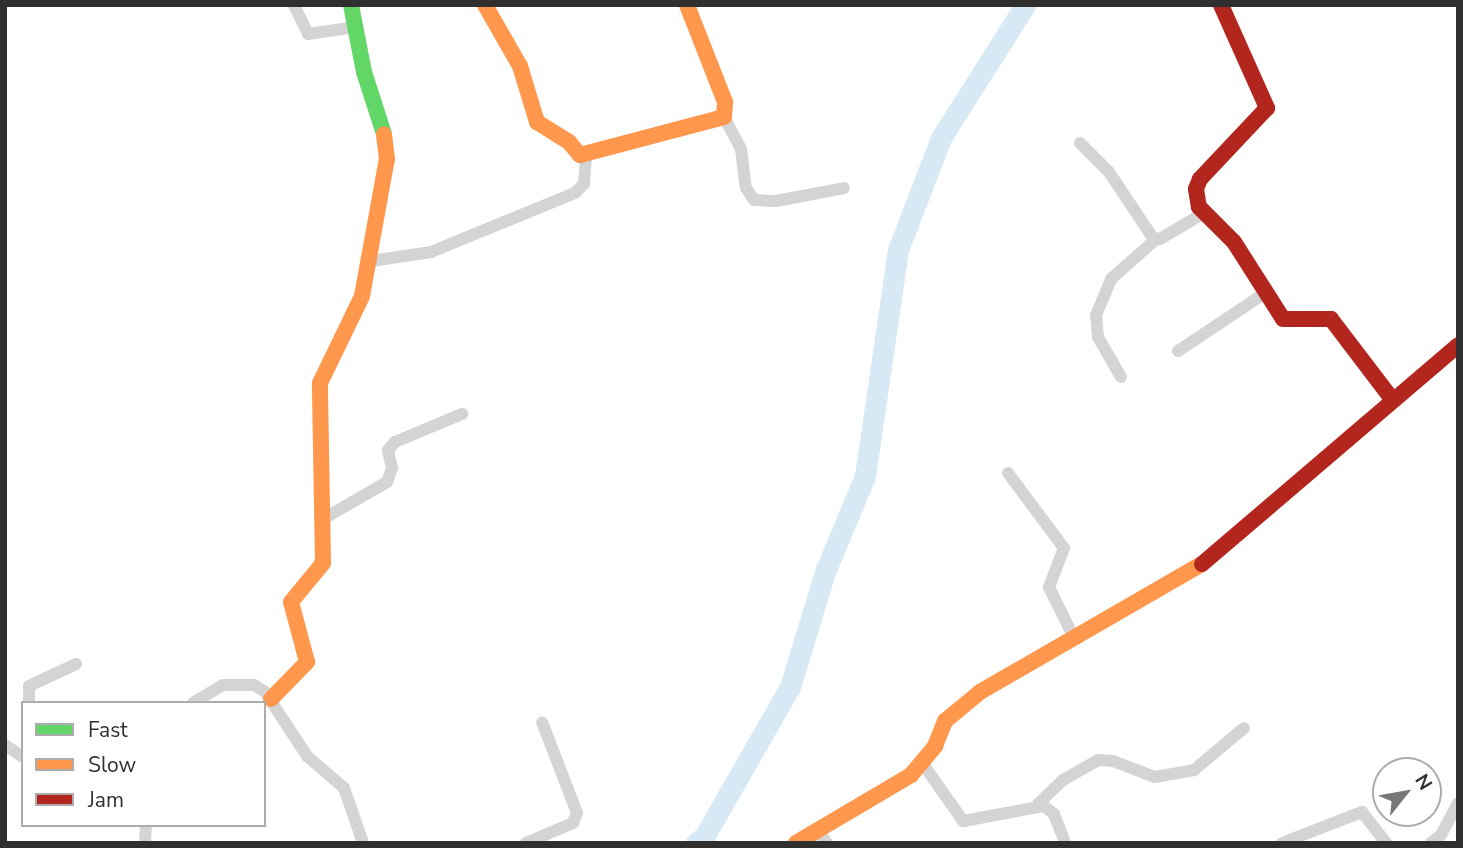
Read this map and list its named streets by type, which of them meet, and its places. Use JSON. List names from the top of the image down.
{
  "legend": ["Fast", "Slow", "Jam"],
  "north": "top right"
}
